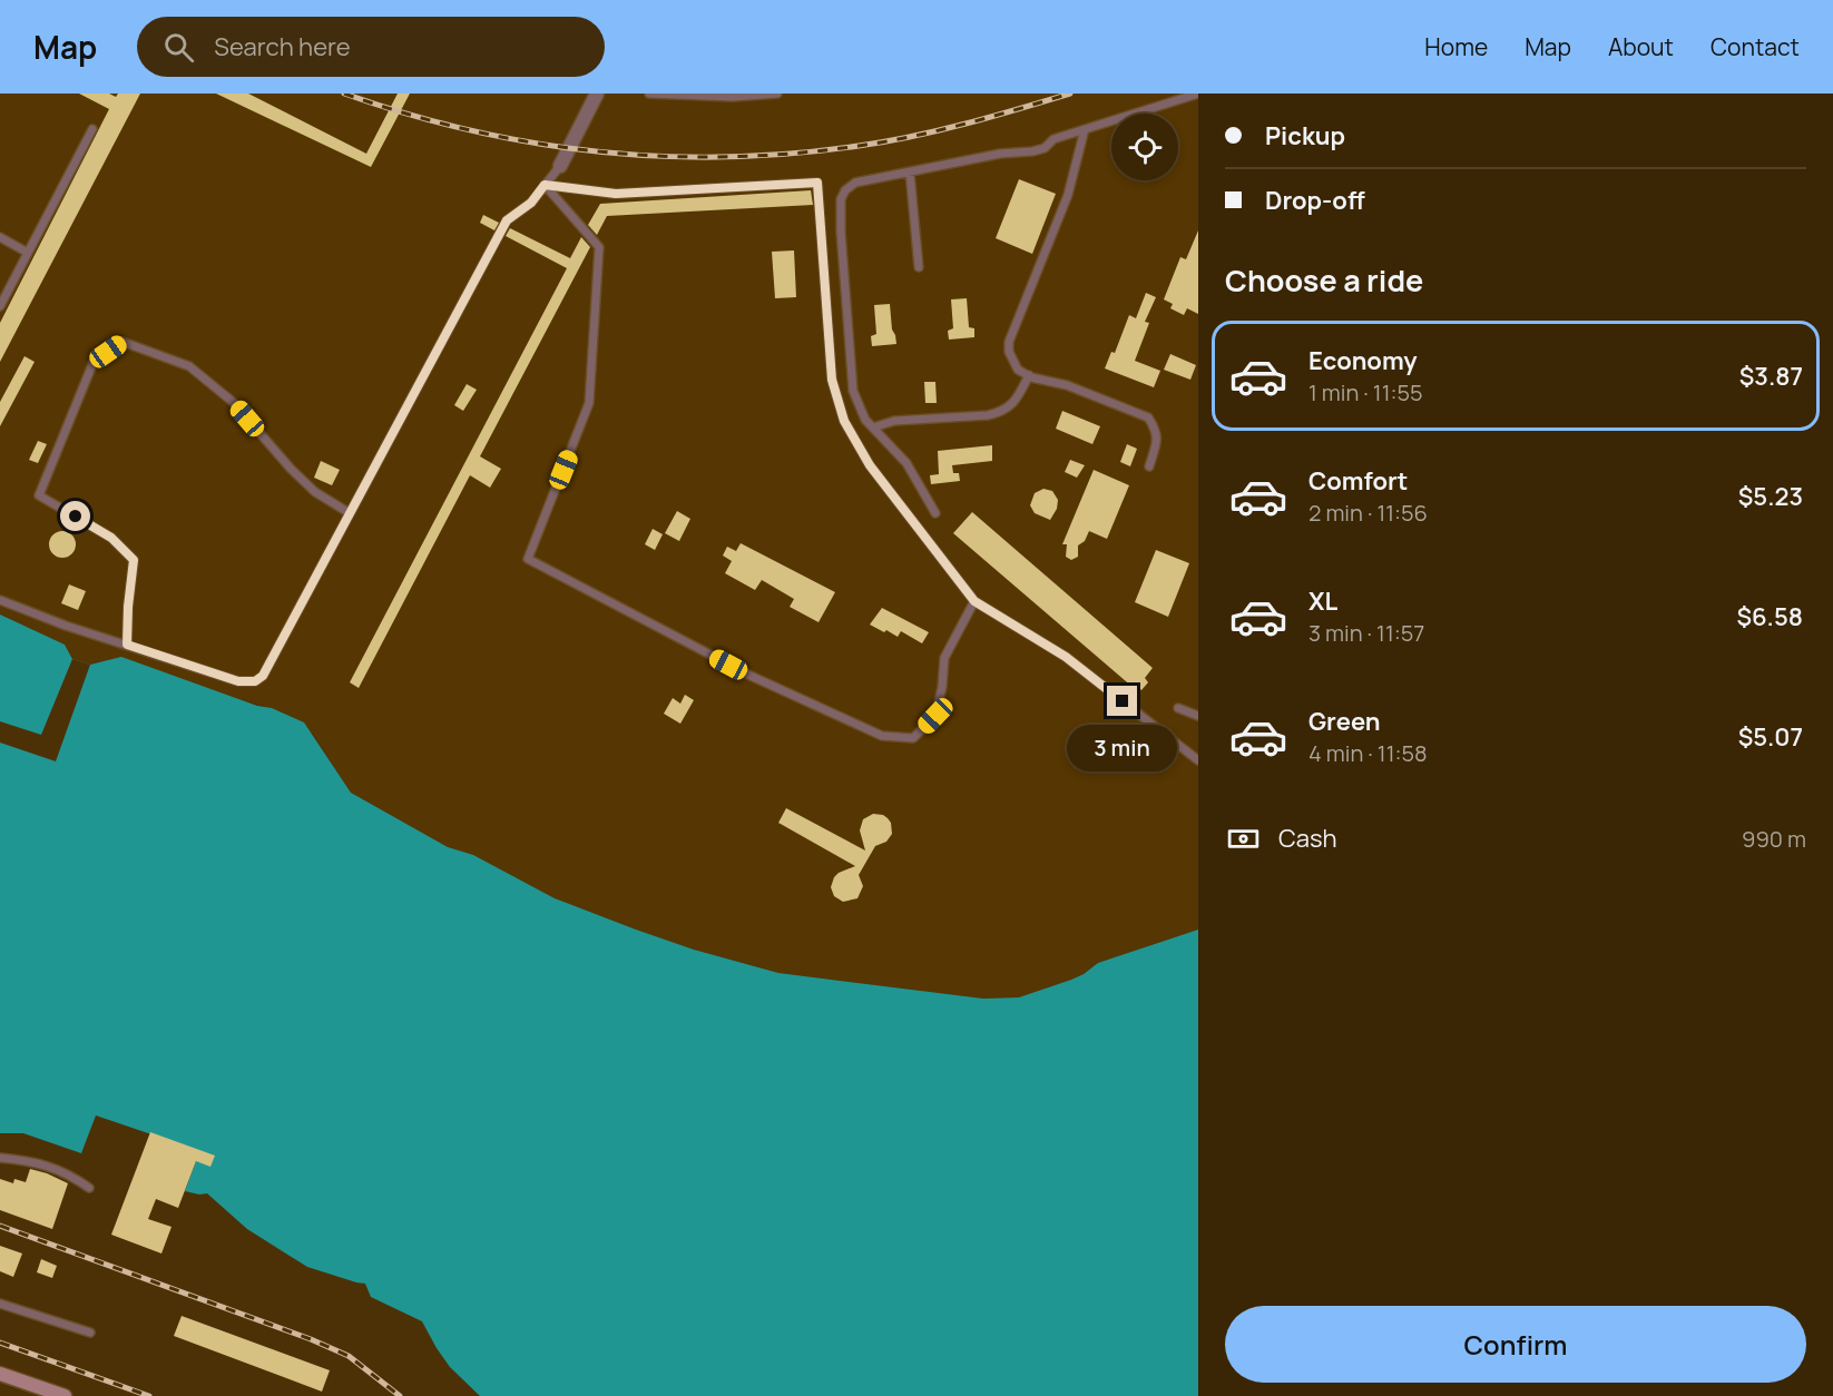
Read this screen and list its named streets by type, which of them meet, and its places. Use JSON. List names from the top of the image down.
{
  "page": {
    "header": "Map",
    "search": "Search here",
    "nav": [
      "Home",
      "Map",
      "About",
      "Contact"
    ],
    "banner": ["Pickup", "Drop-off"],
    "heading": "Choose a ride",
    "list": [
      {
        "name": "Economy",
        "note": "1 min · 11:55",
        "value": "$3.87"
      },
      {
        "name": "Comfort",
        "note": "2 min · 11:56",
        "value": "$5.23"
      },
      {
        "name": "XL",
        "note": "3 min · 11:57",
        "value": "$6.58"
      },
      {
        "name": "Green",
        "note": "4 min · 11:58",
        "value": "$5.07"
      }
    ],
    "bubble": "3 min",
    "pay": ["Cash", "990 m"],
    "buttons": "Confirm"
  }
}
